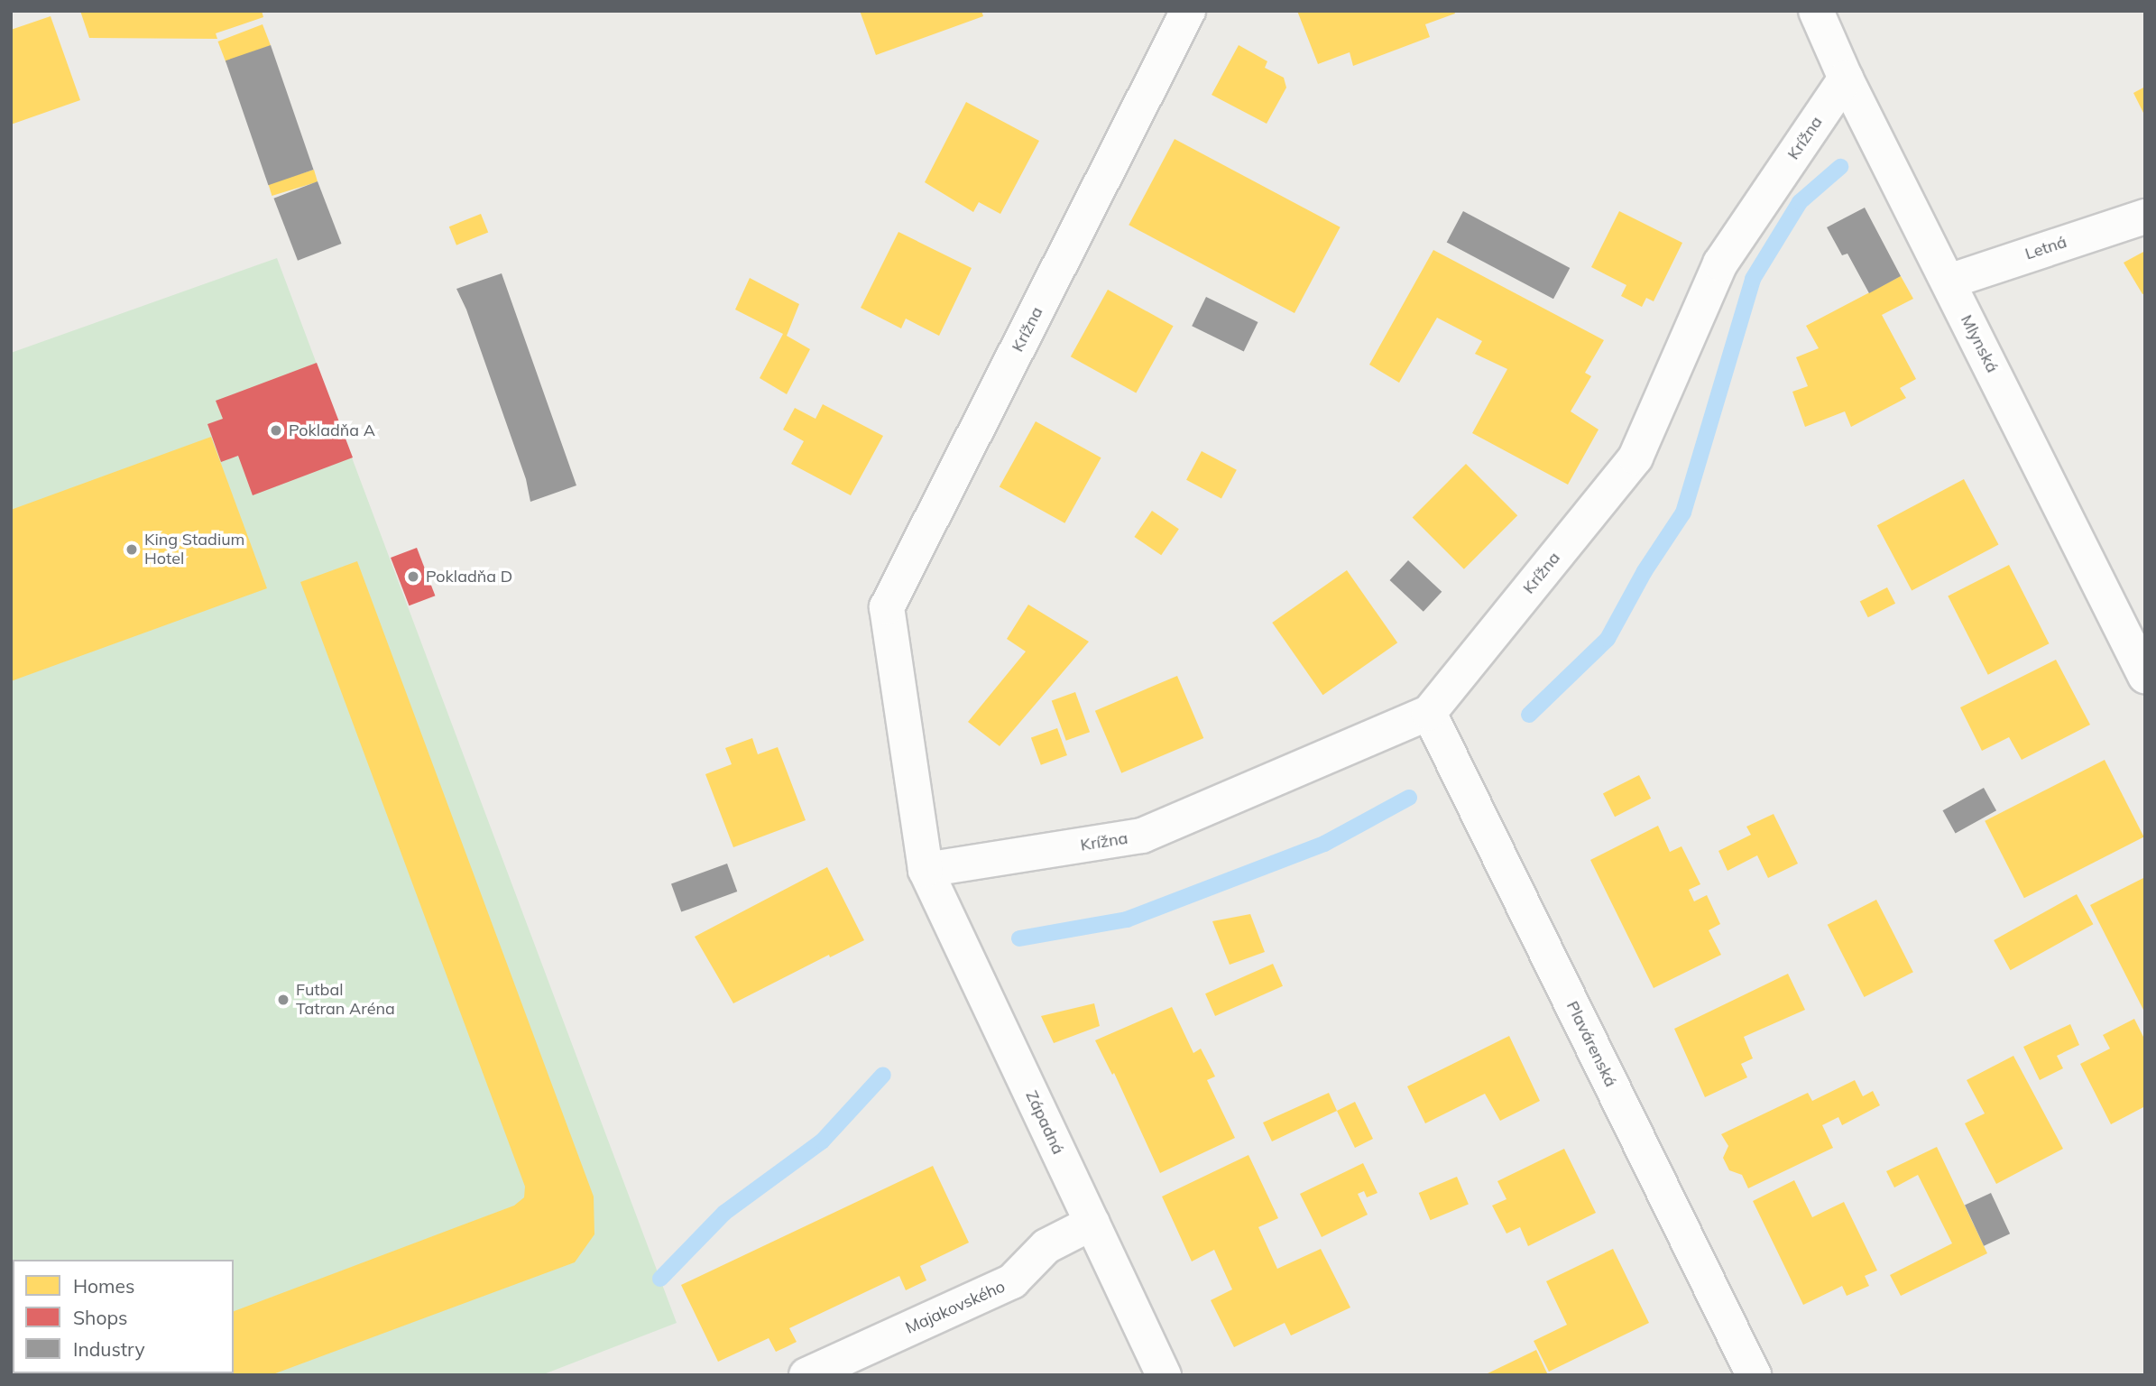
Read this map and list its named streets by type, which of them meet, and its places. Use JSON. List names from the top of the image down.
{
  "streets": {
    "street": [
      "Krížna",
      "Letná",
      "Mlynská",
      "Plavárenská",
      "Západná",
      "Majakovského"
    ]
  },
  "crossings": [
    ["Krížna", "Mlynská"],
    ["Krížna", "Plavárenská"],
    ["Krížna", "Západná"],
    ["Letná", "Mlynská"],
    ["Západná", "Majakovského"]
  ],
  "places": [
    "Pokladňa A",
    "King Stadium Hotel",
    "Pokladňa D",
    "Futbal Tatran Aréna"
  ],
  "legend": ["Homes", "Shops", "Industry"]
}
